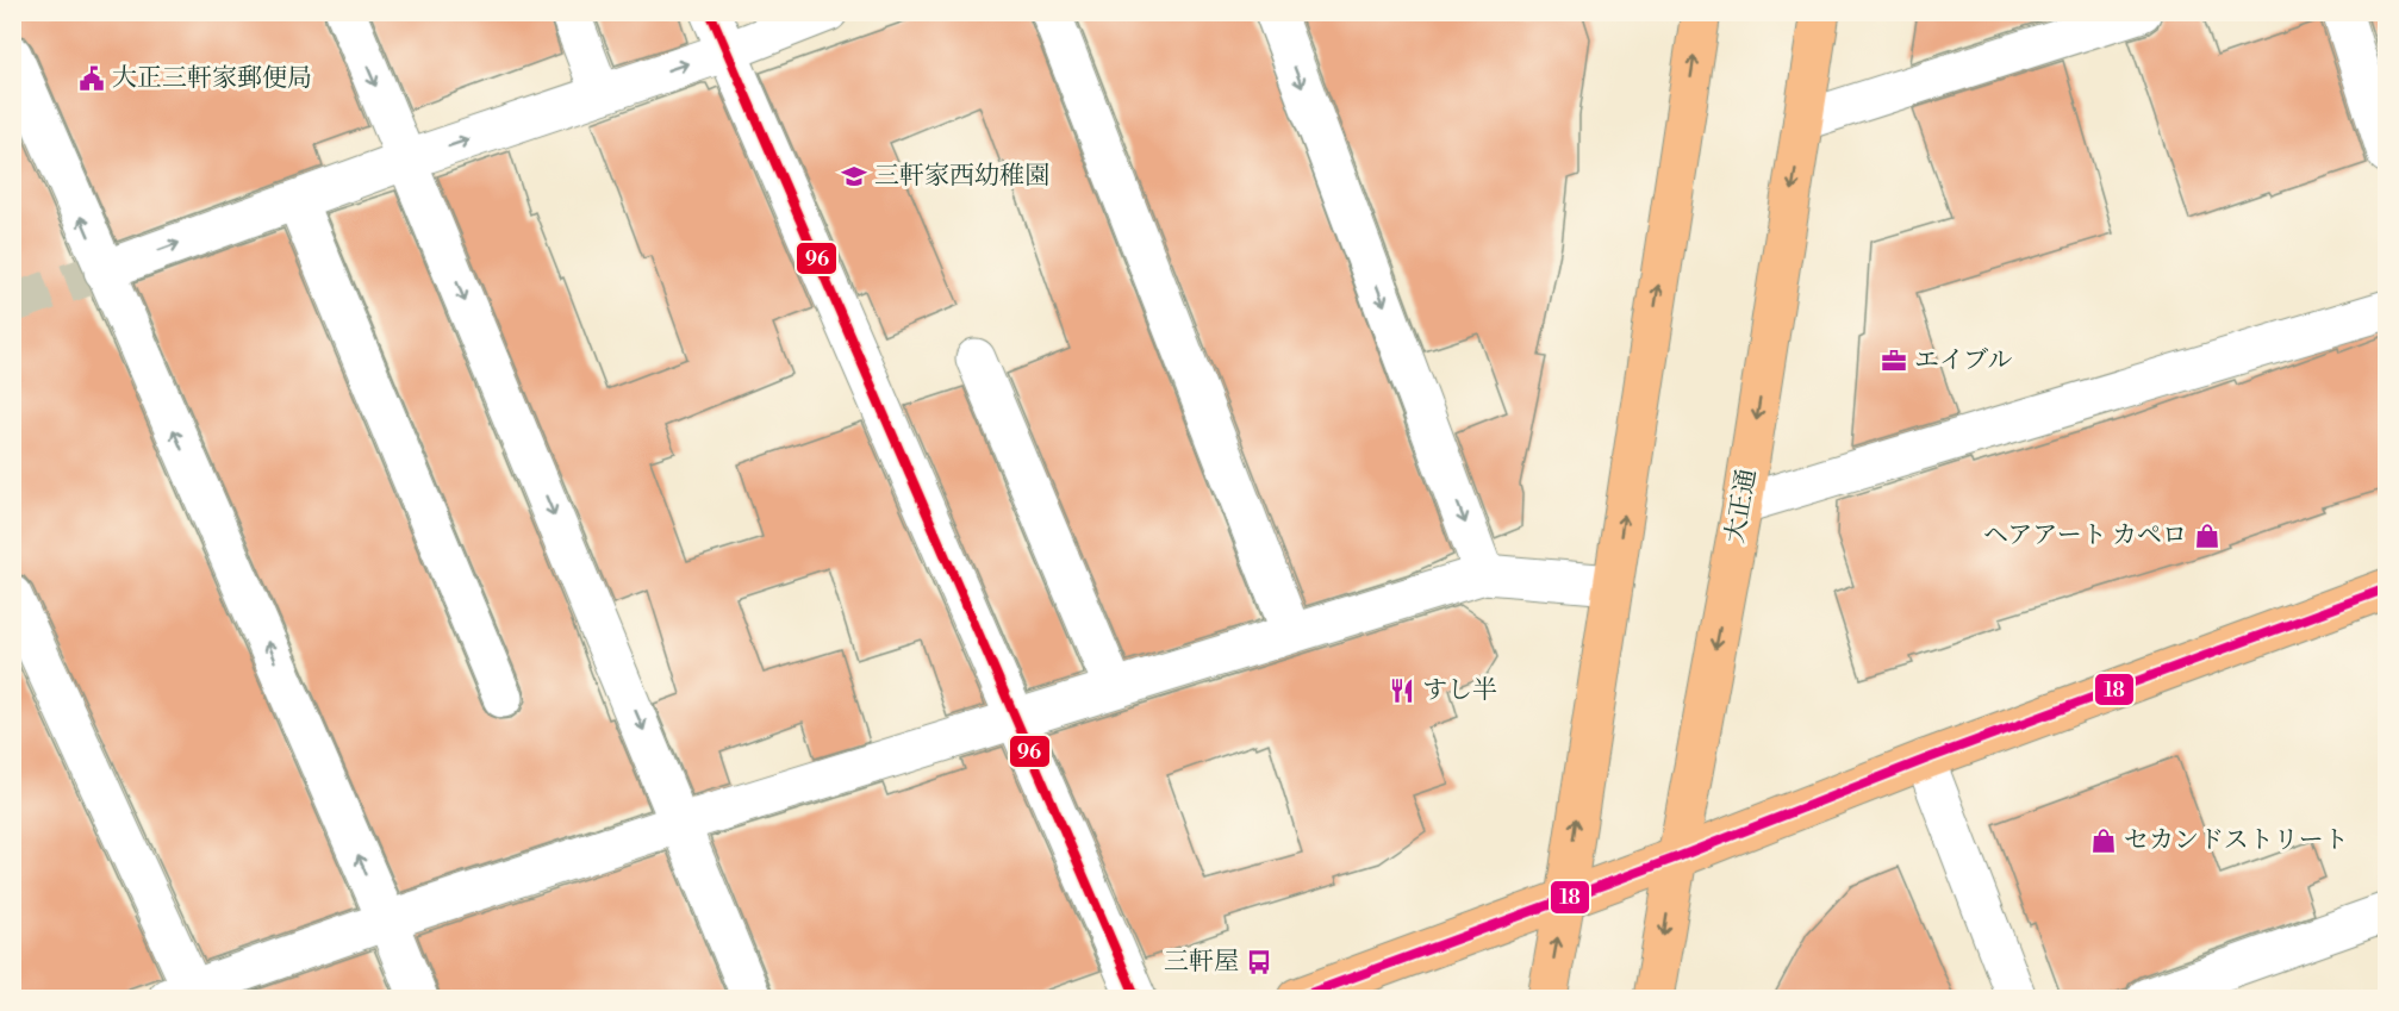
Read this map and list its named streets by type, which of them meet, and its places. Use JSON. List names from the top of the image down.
{
  "streets": {
    "main road": ["大正通"]
  },
  "places": {
    "public building": ["大正三軒家郵便局"],
    "school or university": ["三軒家西幼稚園"],
    "office": ["エイブル"],
    "shop": ["ヘアアート カペロ", "セカンドストリート"],
    "restaurant": ["すし半"],
    "bus stop": ["三軒屋"]
  },
  "lines": ["transit line 96", "transit line 18"]
}
